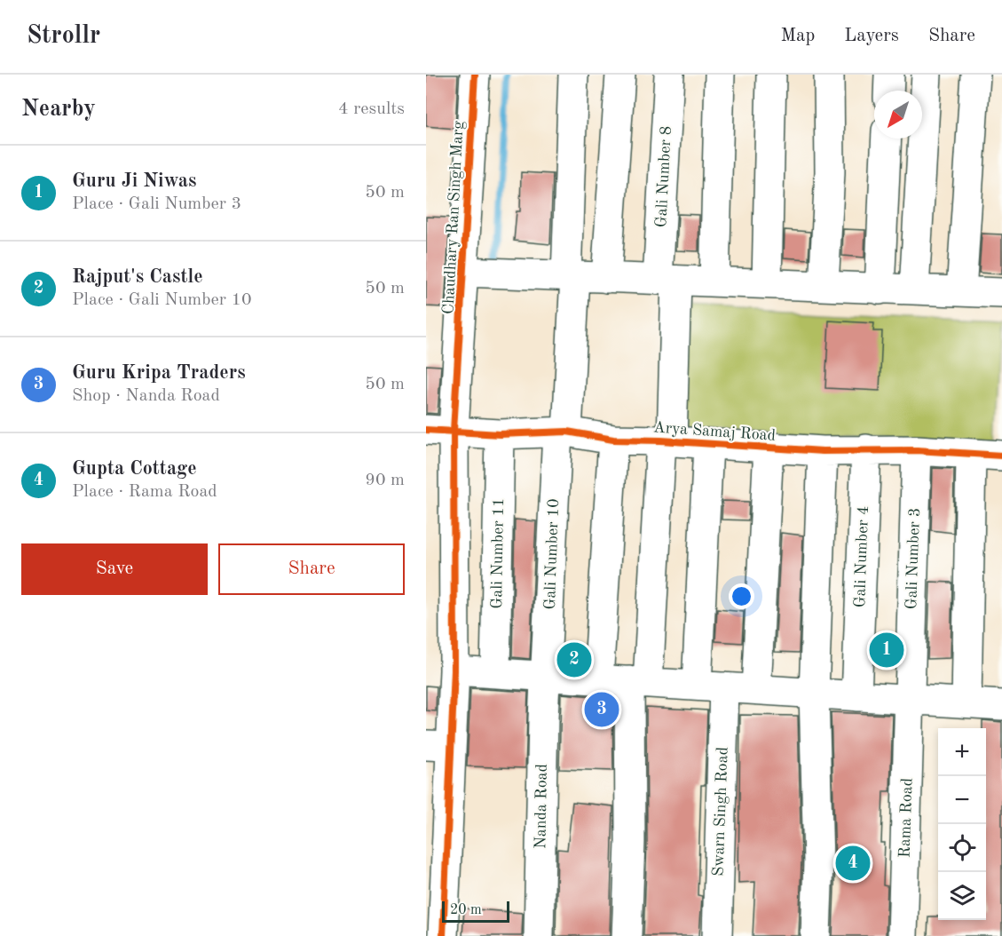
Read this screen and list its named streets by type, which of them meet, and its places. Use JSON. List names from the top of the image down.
{
  "streets": {
    "street": [
      "Gali Number 8",
      "Chaudhary Ran Singh Marg",
      "Arya Samaj Road",
      "Gali Number 11",
      "Gali Number 10",
      "Gali Number 4",
      "Gali Number 3",
      "Nanda Road",
      "Swarn Singh Road",
      "Rama Road"
    ]
  },
  "crossings": [
    ["Gali Number 8", "Arya Samaj Road"],
    ["Chaudhary Ran Singh Marg", "Arya Samaj Road"],
    ["Arya Samaj Road", "Gali Number 11"],
    ["Arya Samaj Road", "Gali Number 10"],
    ["Arya Samaj Road", "Gali Number 4"],
    ["Arya Samaj Road", "Gali Number 3"],
    ["Arya Samaj Road", "Swarn Singh Road"],
    ["Gali Number 10", "Nanda Road"],
    ["Gali Number 3", "Rama Road"]
  ],
  "scale_bar": "20 m",
  "north": "bottom left",
  "page": {
    "header": "Strollr",
    "nav": ["Map", "Layers", "Share"],
    "heading": ["Nearby", "4 results"],
    "list": [
      {
        "mark": "1",
        "name": "Guru Ji Niwas",
        "note": "Place · Gali Number 3",
        "value": "50 m"
      },
      {
        "mark": "2",
        "name": "Rajput's Castle",
        "note": "Place · Gali Number 10",
        "value": "50 m"
      },
      {
        "mark": "3",
        "name": "Guru Kripa Traders",
        "note": "Shop · Nanda Road",
        "value": "50 m"
      },
      {
        "mark": "4",
        "name": "Gupta Cottage",
        "note": "Place · Rama Road",
        "value": "90 m"
      }
    ],
    "buttons": ["Save", "Share"],
    "pins": [
      "1",
      "2",
      "3",
      "4"
    ],
    "map_buttons": ["+", "−"],
    "scale": "20 m"
  }
}
